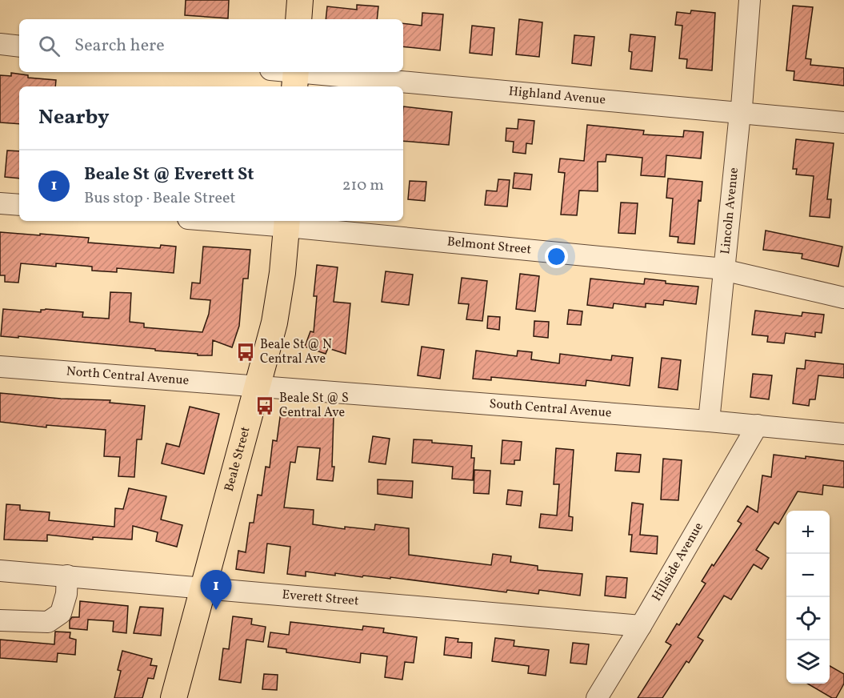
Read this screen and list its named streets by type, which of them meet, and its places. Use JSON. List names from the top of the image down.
{
  "streets": {
    "main road": ["Beale Street"],
    "street": [
      "Highland Avenue",
      "Lincoln Avenue",
      "Belmont Street",
      "North Central Avenue",
      "South Central Avenue",
      "Hillside Avenue",
      "Everett Street"
    ]
  },
  "crossings": [
    ["Highland Avenue", "Lincoln Avenue"],
    ["Lincoln Avenue", "Belmont Street"],
    ["Lincoln Avenue", "South Central Avenue"],
    ["Belmont Street", "Beale Street"],
    ["North Central Avenue", "South Central Avenue"],
    ["North Central Avenue", "Beale Street"],
    ["South Central Avenue", "Beale Street"],
    ["South Central Avenue", "Hillside Avenue"],
    ["Beale Street", "Everett Street"],
    ["Hillside Avenue", "Everett Street"]
  ],
  "places": {
    "bus stop": ["Beale St @ N Central Ave", "Beale St @ S Central Ave"]
  },
  "page": {
    "search": "Search here",
    "heading": "Nearby",
    "list": [
      {
        "mark": "1",
        "name": "Beale St @ Everett St",
        "note": "Bus stop · Beale Street",
        "value": "210 m"
      }
    ],
    "map_buttons": ["+", "−"],
    "pins": "1"
  }
}
